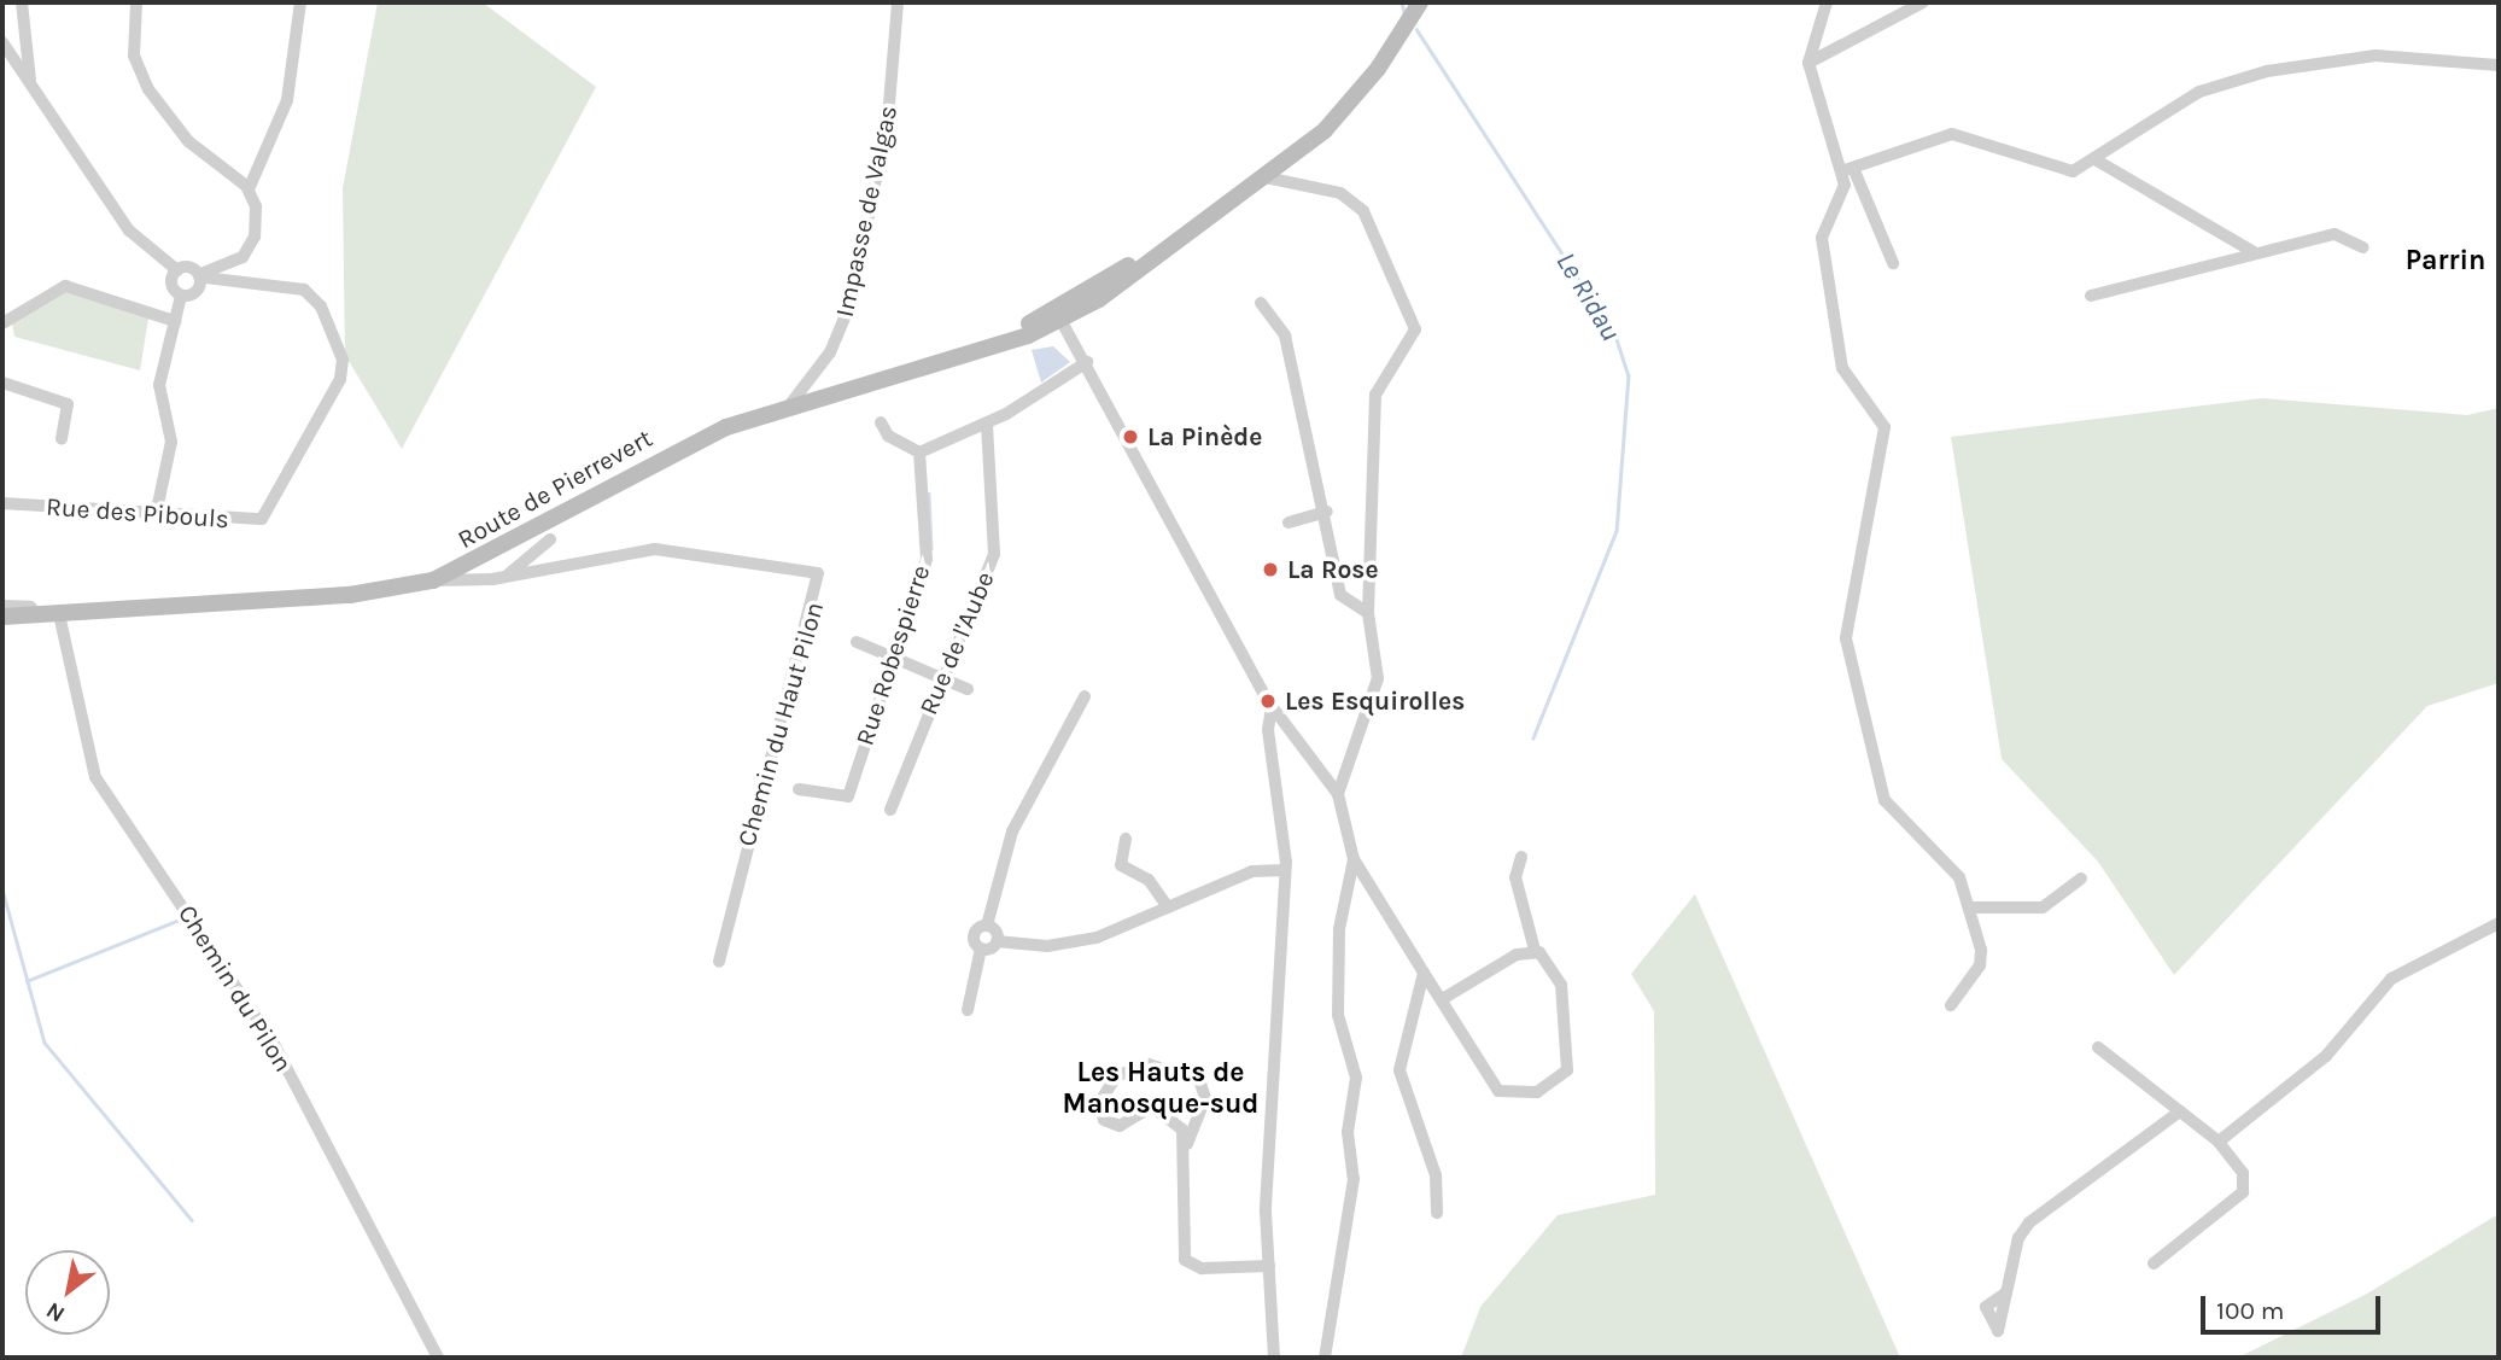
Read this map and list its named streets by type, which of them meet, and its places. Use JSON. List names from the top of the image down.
{
  "streets": {
    "main road": ["Route de Pierrevert"],
    "street": [
      "Impasse de Valgas",
      "Rue des Pibouls",
      "Rue de l'Aube",
      "Rue Robespierre",
      "Chemin du Haut Pilon",
      "Chemin du Pilon"
    ]
  },
  "crossings": [
    ["Impasse de Valgas", "Route de Pierrevert"],
    ["Route de Pierrevert", "Chemin du Haut Pilon"],
    ["Route de Pierrevert", "Chemin du Pilon"]
  ],
  "districts": ["Parrin", "Les Hauts de Manosque-sud"],
  "water": ["Le Ridau"],
  "places": ["La Pinède", "La Rose", "Les Esquirolles"],
  "scale_bar": "100 m",
  "north": "bottom left"
}
